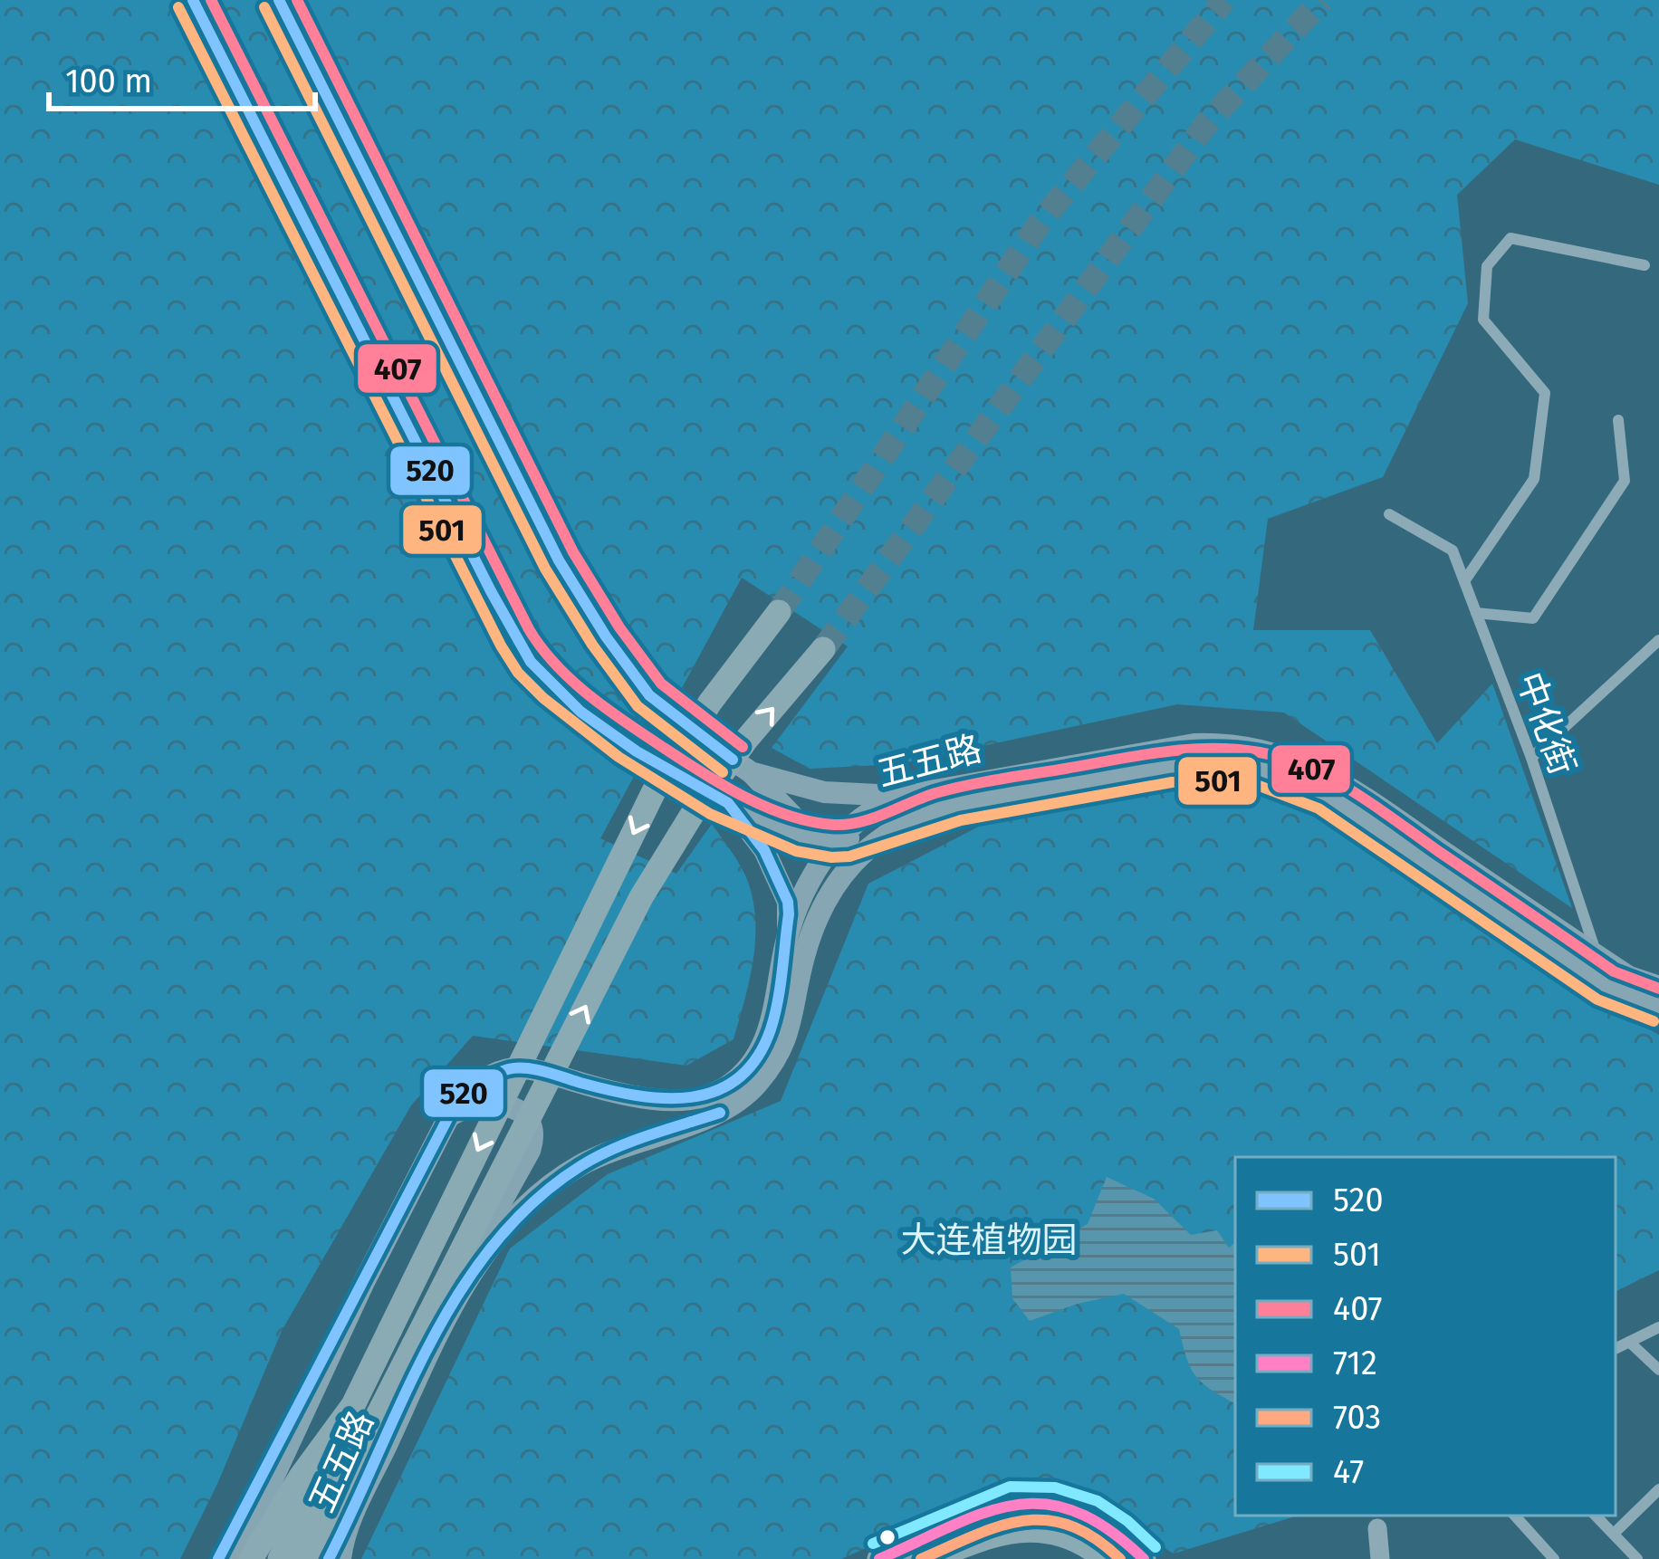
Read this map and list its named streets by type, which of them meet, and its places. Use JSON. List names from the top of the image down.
{
  "streets": {
    "main road": ["五五路"],
    "street": ["中化街"]
  },
  "crossings": [
    ["中化街", "五五路"]
  ],
  "parks": ["大连植物园"],
  "lines": [
    "transit line 520",
    "transit line 407",
    "transit line 501",
    "transit line 47",
    "transit line 712",
    "transit line 703"
  ],
  "legend": [
    "520",
    "501",
    "407",
    "712",
    "703",
    "47"
  ],
  "scale_bar": "100 m"
}
